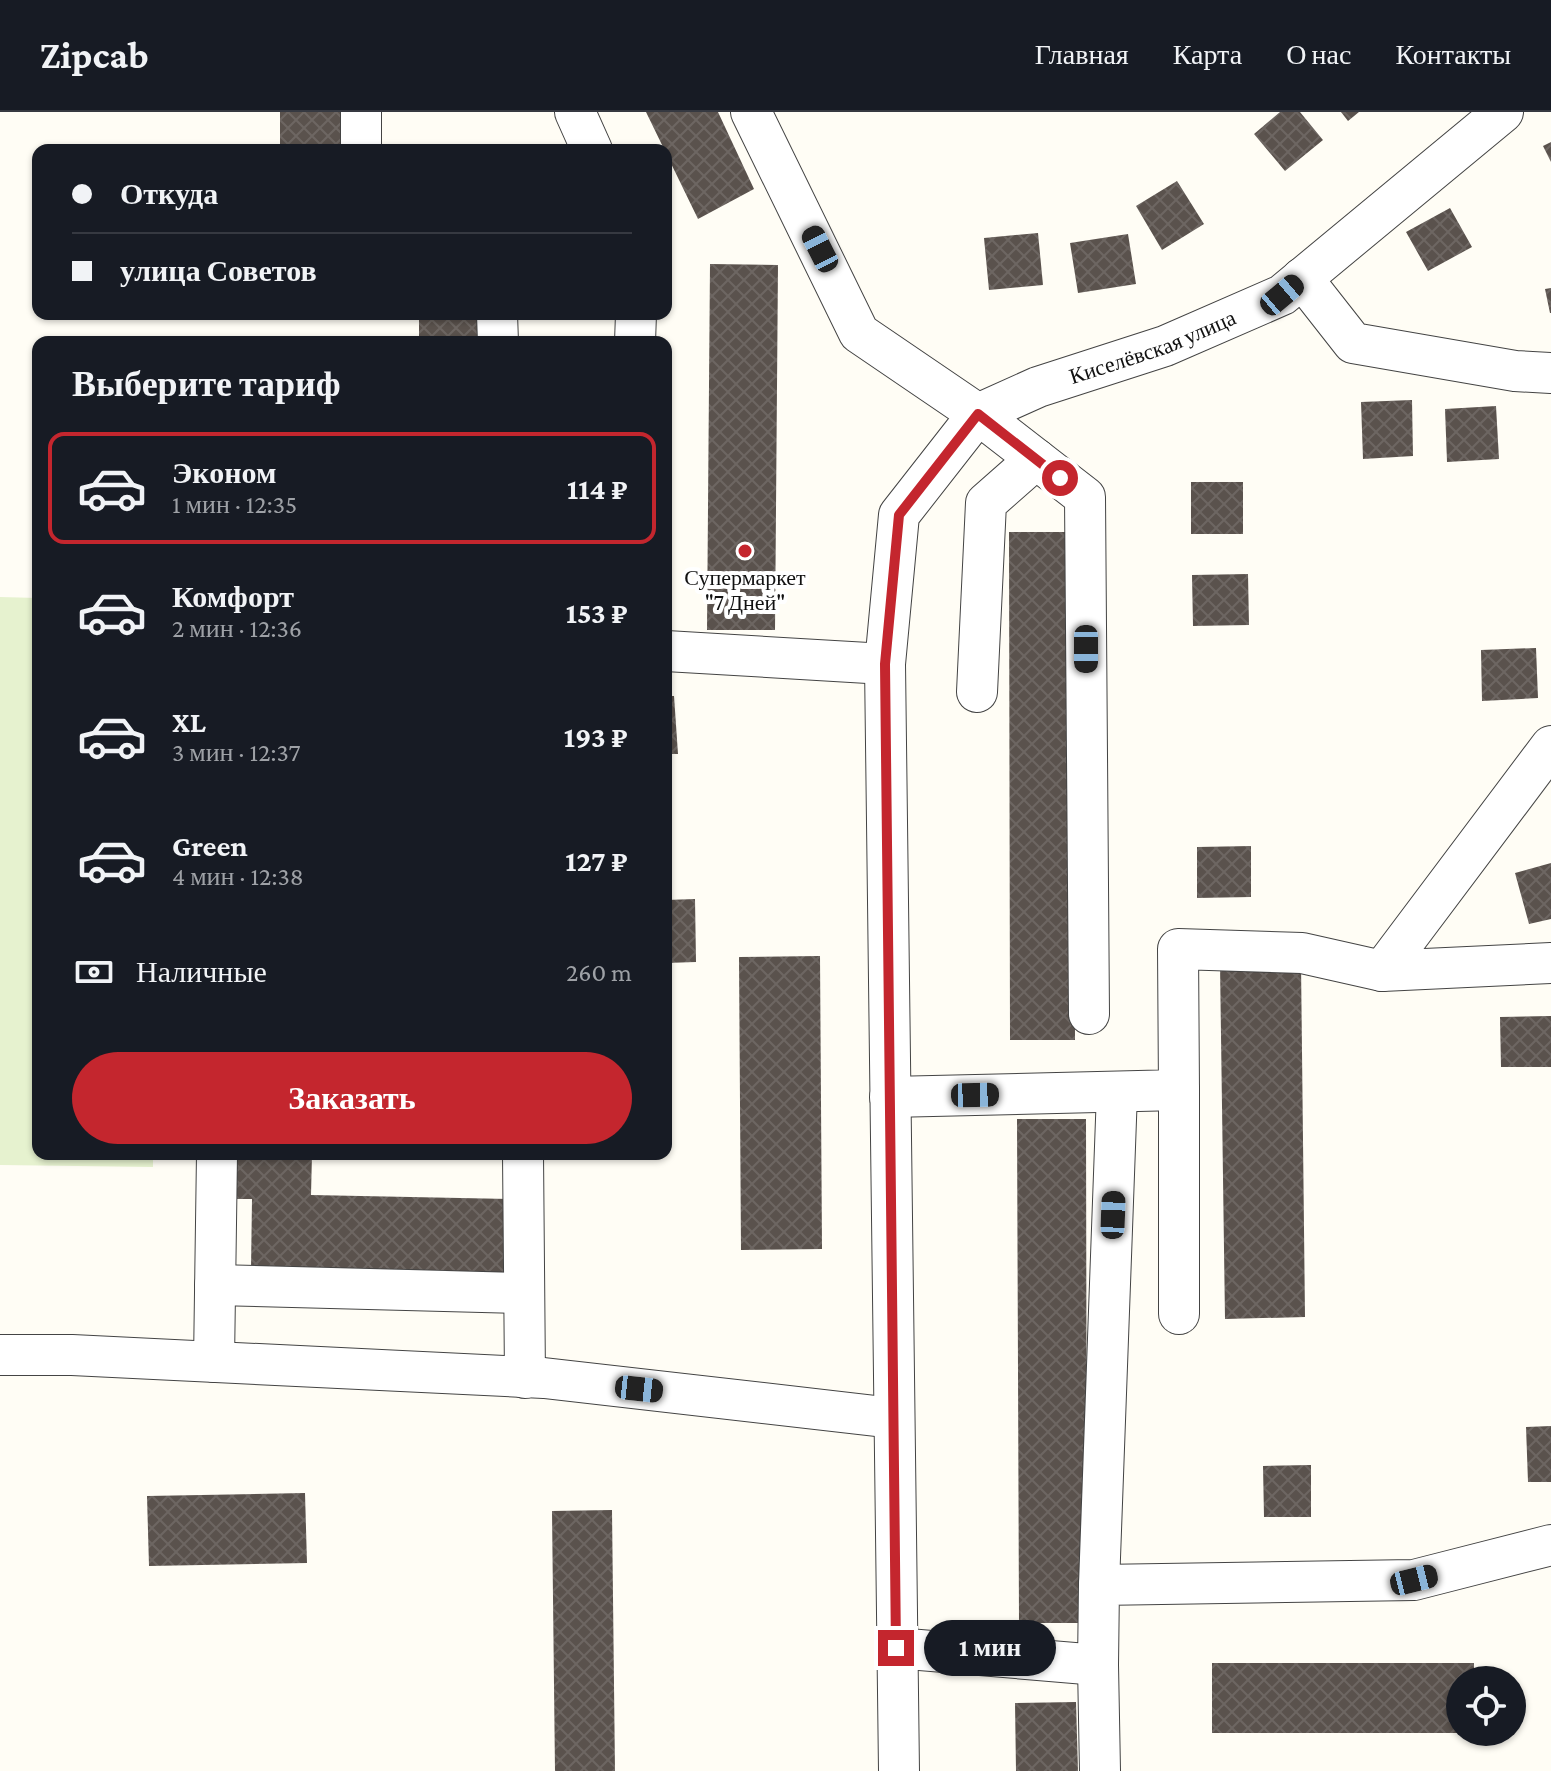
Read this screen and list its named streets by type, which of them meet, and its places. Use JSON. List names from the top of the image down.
{
  "streets": {
    "street": ["Киселёвская улица"]
  },
  "places": ["Супермаркет \"7 Дней\""],
  "page": {
    "header": "Zipcab",
    "nav": [
      "Главная",
      "Карта",
      "О нас",
      "Контакты"
    ],
    "banner": ["Откуда", "улица Советов"],
    "heading": "Выберите тариф",
    "list": [
      {
        "name": "Эконом",
        "note": "1 мин · 12:35",
        "value": "114 ₽"
      },
      {
        "name": "Комфорт",
        "note": "2 мин · 12:36",
        "value": "153 ₽"
      },
      {
        "name": "XL",
        "note": "3 мин · 12:37",
        "value": "193 ₽"
      },
      {
        "name": "Green",
        "note": "4 мин · 12:38",
        "value": "127 ₽"
      }
    ],
    "pay": ["Наличные", "260 m"],
    "buttons": "Заказать",
    "bubble": "1 мин"
  }
}
